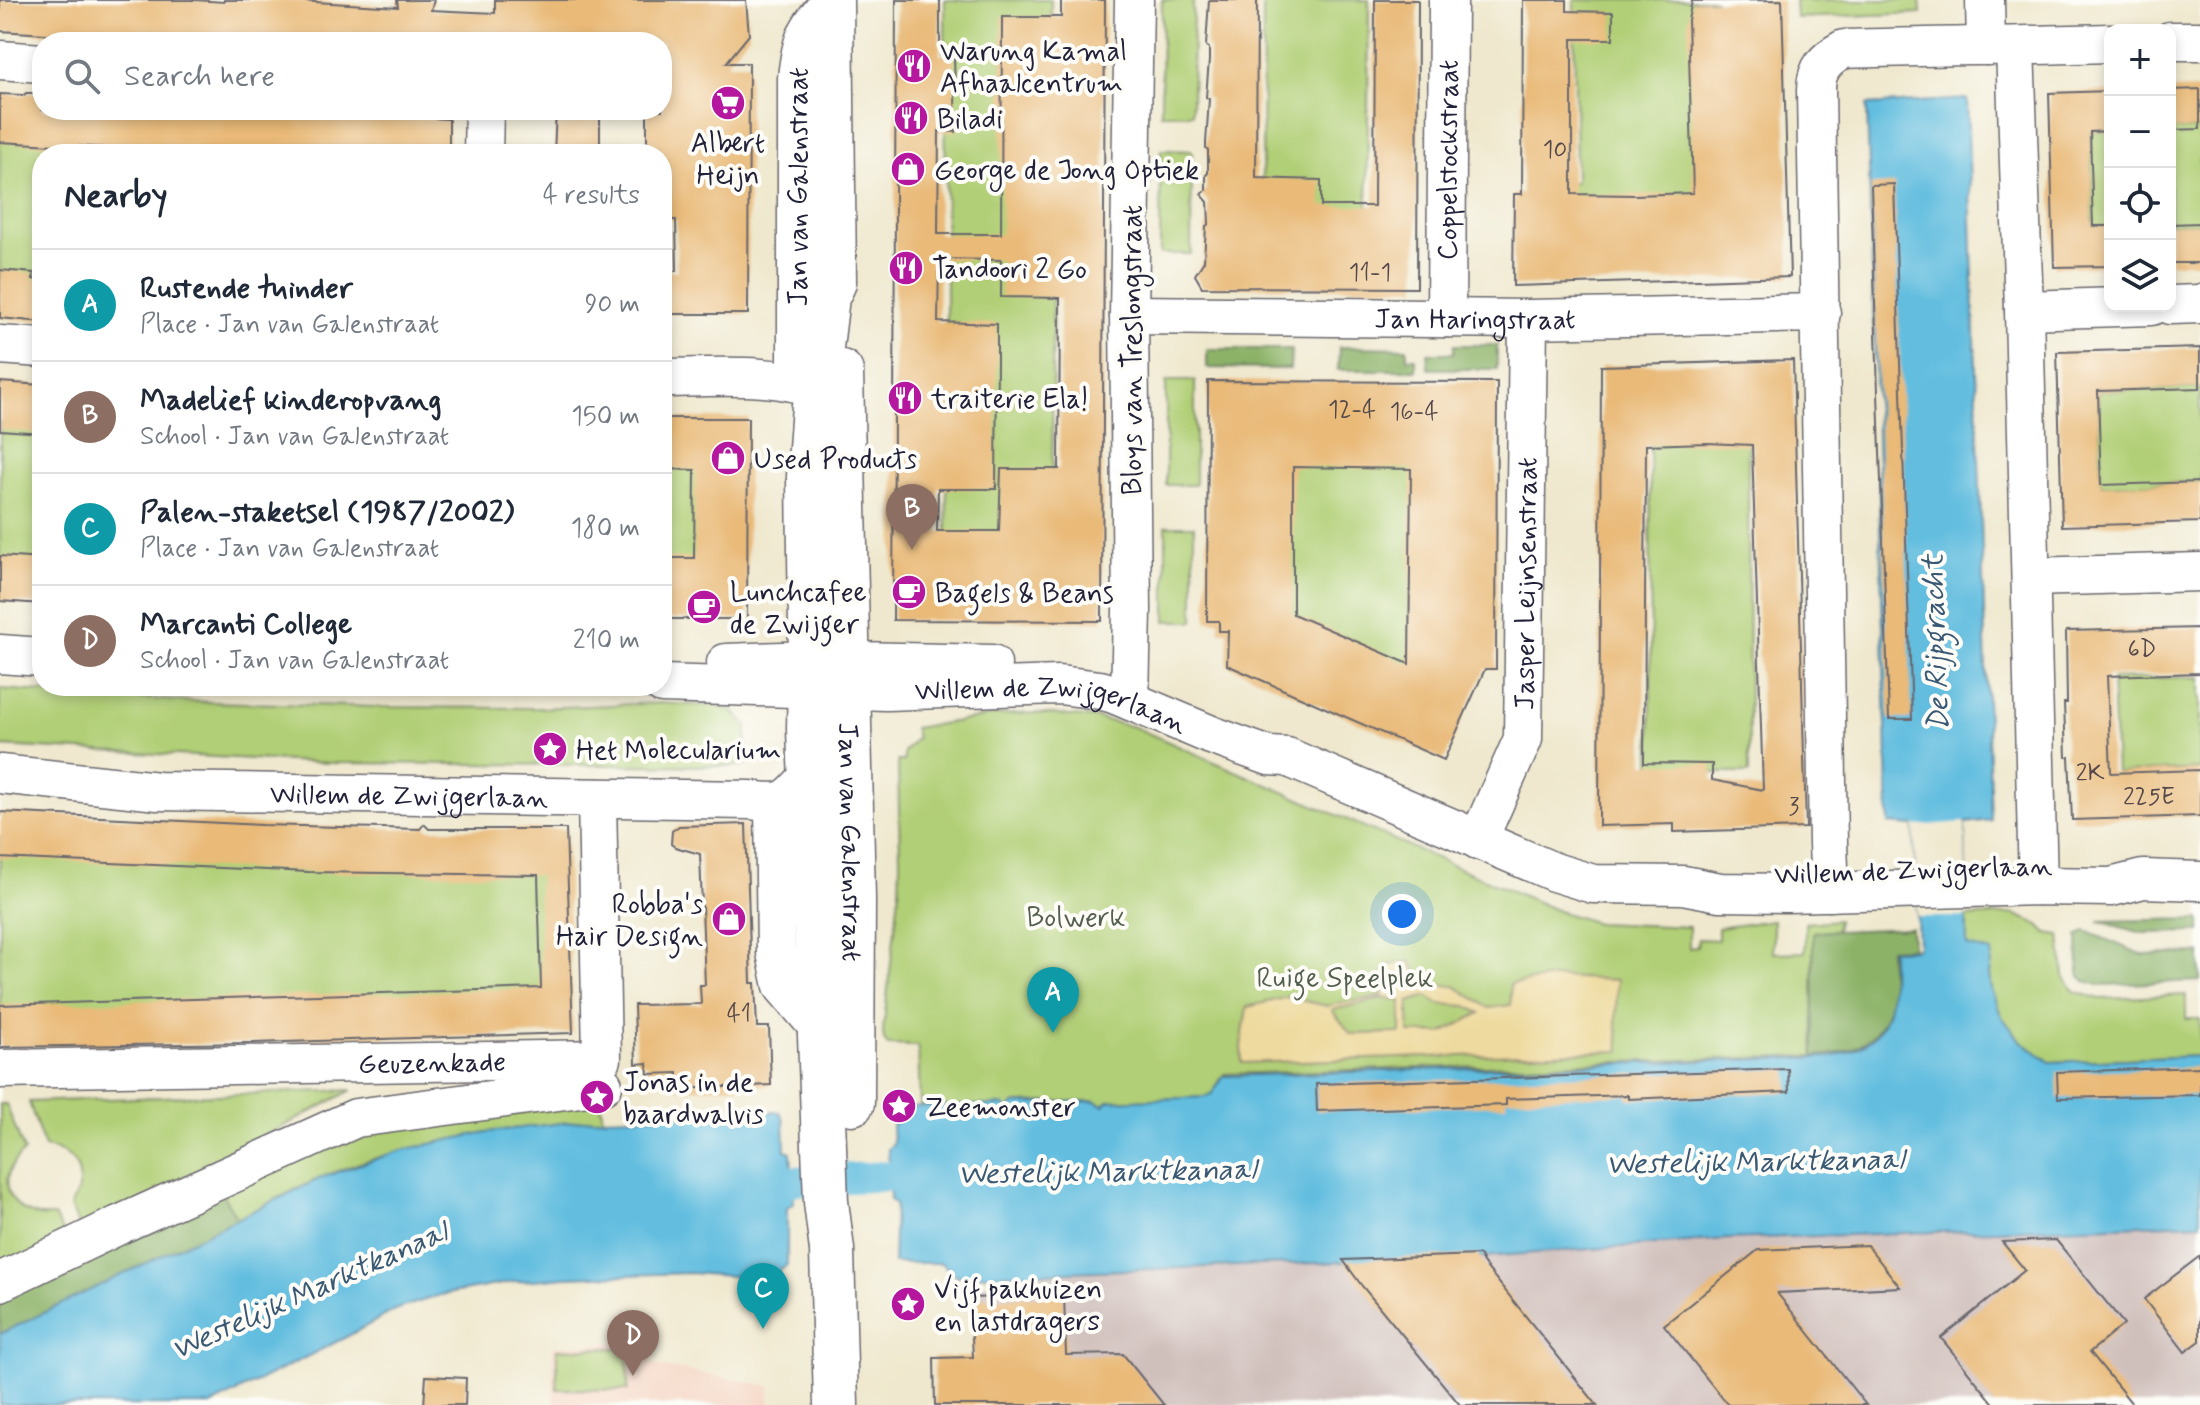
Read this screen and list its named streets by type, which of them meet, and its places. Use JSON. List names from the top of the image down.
{
  "streets": {
    "main road": ["Jan van Galenstraat"],
    "street": [
      "Coppelstockstraat",
      "Jan Haringstraat",
      "Bloys van Treslongstraat",
      "Jasper Leijnsenstraat",
      "Willem de Zwijgerlaan",
      "Geuzenkade"
    ]
  },
  "crossings": [
    ["Coppelstockstraat", "Jan Haringstraat"],
    ["Jan van Galenstraat", "Willem de Zwijgerlaan"],
    ["Jan Haringstraat", "Bloys van Treslongstraat"],
    ["Jan Haringstraat", "Jasper Leijnsenstraat"],
    ["Bloys van Treslongstraat", "Willem de Zwijgerlaan"],
    ["Jasper Leijnsenstraat", "Willem de Zwijgerlaan"]
  ],
  "water": ["De Rijpgracht", "Westelijk Marktkanaal"],
  "parks": ["Bolwerk", "Ruige Speelplek"],
  "places": {
    "restaurant": [
      "Warung Kamal Afhaalcentrum",
      "Biladi",
      "Tandoori 2 Go",
      "traiterie Ela!"
    ],
    "supermarket": ["Albert Heijn"],
    "shop": ["George de Jong Optiek", "Used Products", "Robba's Hair Design"],
    "cafe": ["Bagels & Beans", "Lunchcafee de Zwijger"],
    "place": [
      "Het Molecularium",
      "Jonas in de baardwalvis",
      "Zeemonster",
      "Vijf pakhuizen en lastdragers"
    ]
  },
  "house_numbers": [
    "10",
    "11-1",
    "12-4",
    "16-4",
    "6D",
    "2K",
    "225E",
    "3",
    "41"
  ],
  "page": {
    "map_buttons": ["+", "−"],
    "search": "Search here",
    "heading": ["Nearby", "4 results"],
    "list": [
      {
        "mark": "A",
        "name": "Rustende tuinder",
        "note": "Place · Jan van Galenstraat",
        "value": "90 m"
      },
      {
        "mark": "B",
        "name": "Madelief kinderopvang",
        "note": "School · Jan van Galenstraat",
        "value": "150 m"
      },
      {
        "mark": "C",
        "name": "Palen-staketsel (1987/2002)",
        "note": "Place · Jan van Galenstraat",
        "value": "180 m"
      },
      {
        "mark": "D",
        "name": "Marcanti College",
        "note": "School · Jan van Galenstraat",
        "value": "210 m"
      }
    ],
    "pins": [
      "B",
      "A",
      "C",
      "D"
    ]
  }
}
